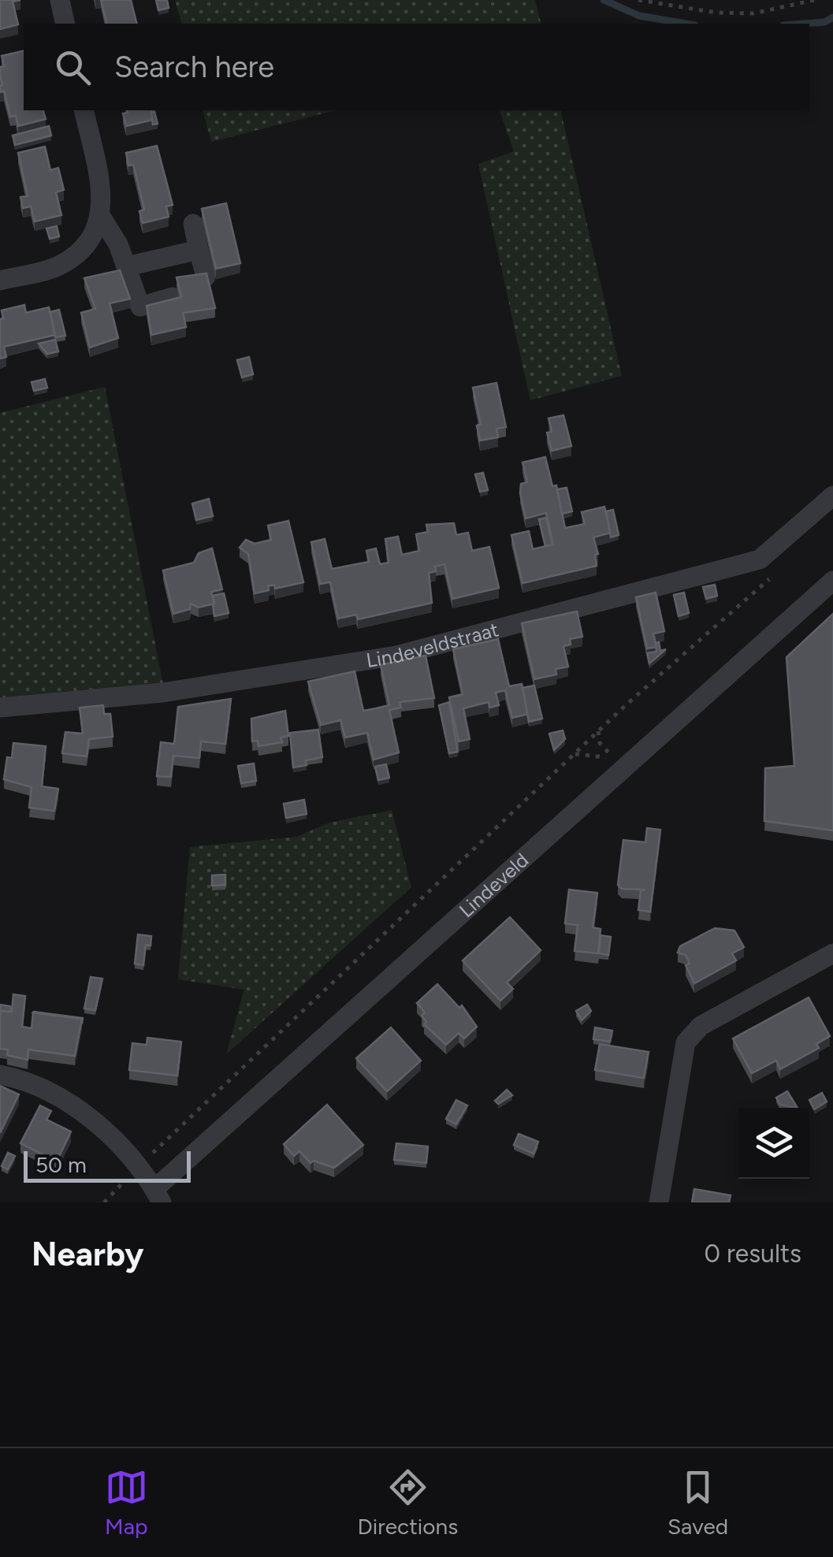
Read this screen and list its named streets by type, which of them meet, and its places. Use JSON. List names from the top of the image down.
{
  "streets": {
    "street": ["Lindeveldstraat", "Lindeveld"]
  },
  "scale_bar": "50 m",
  "page": {
    "search": "Search here",
    "scale": "50 m",
    "heading": ["Nearby", "0 results"],
    "nav": ["Map", "Directions", "Saved"]
  }
}
